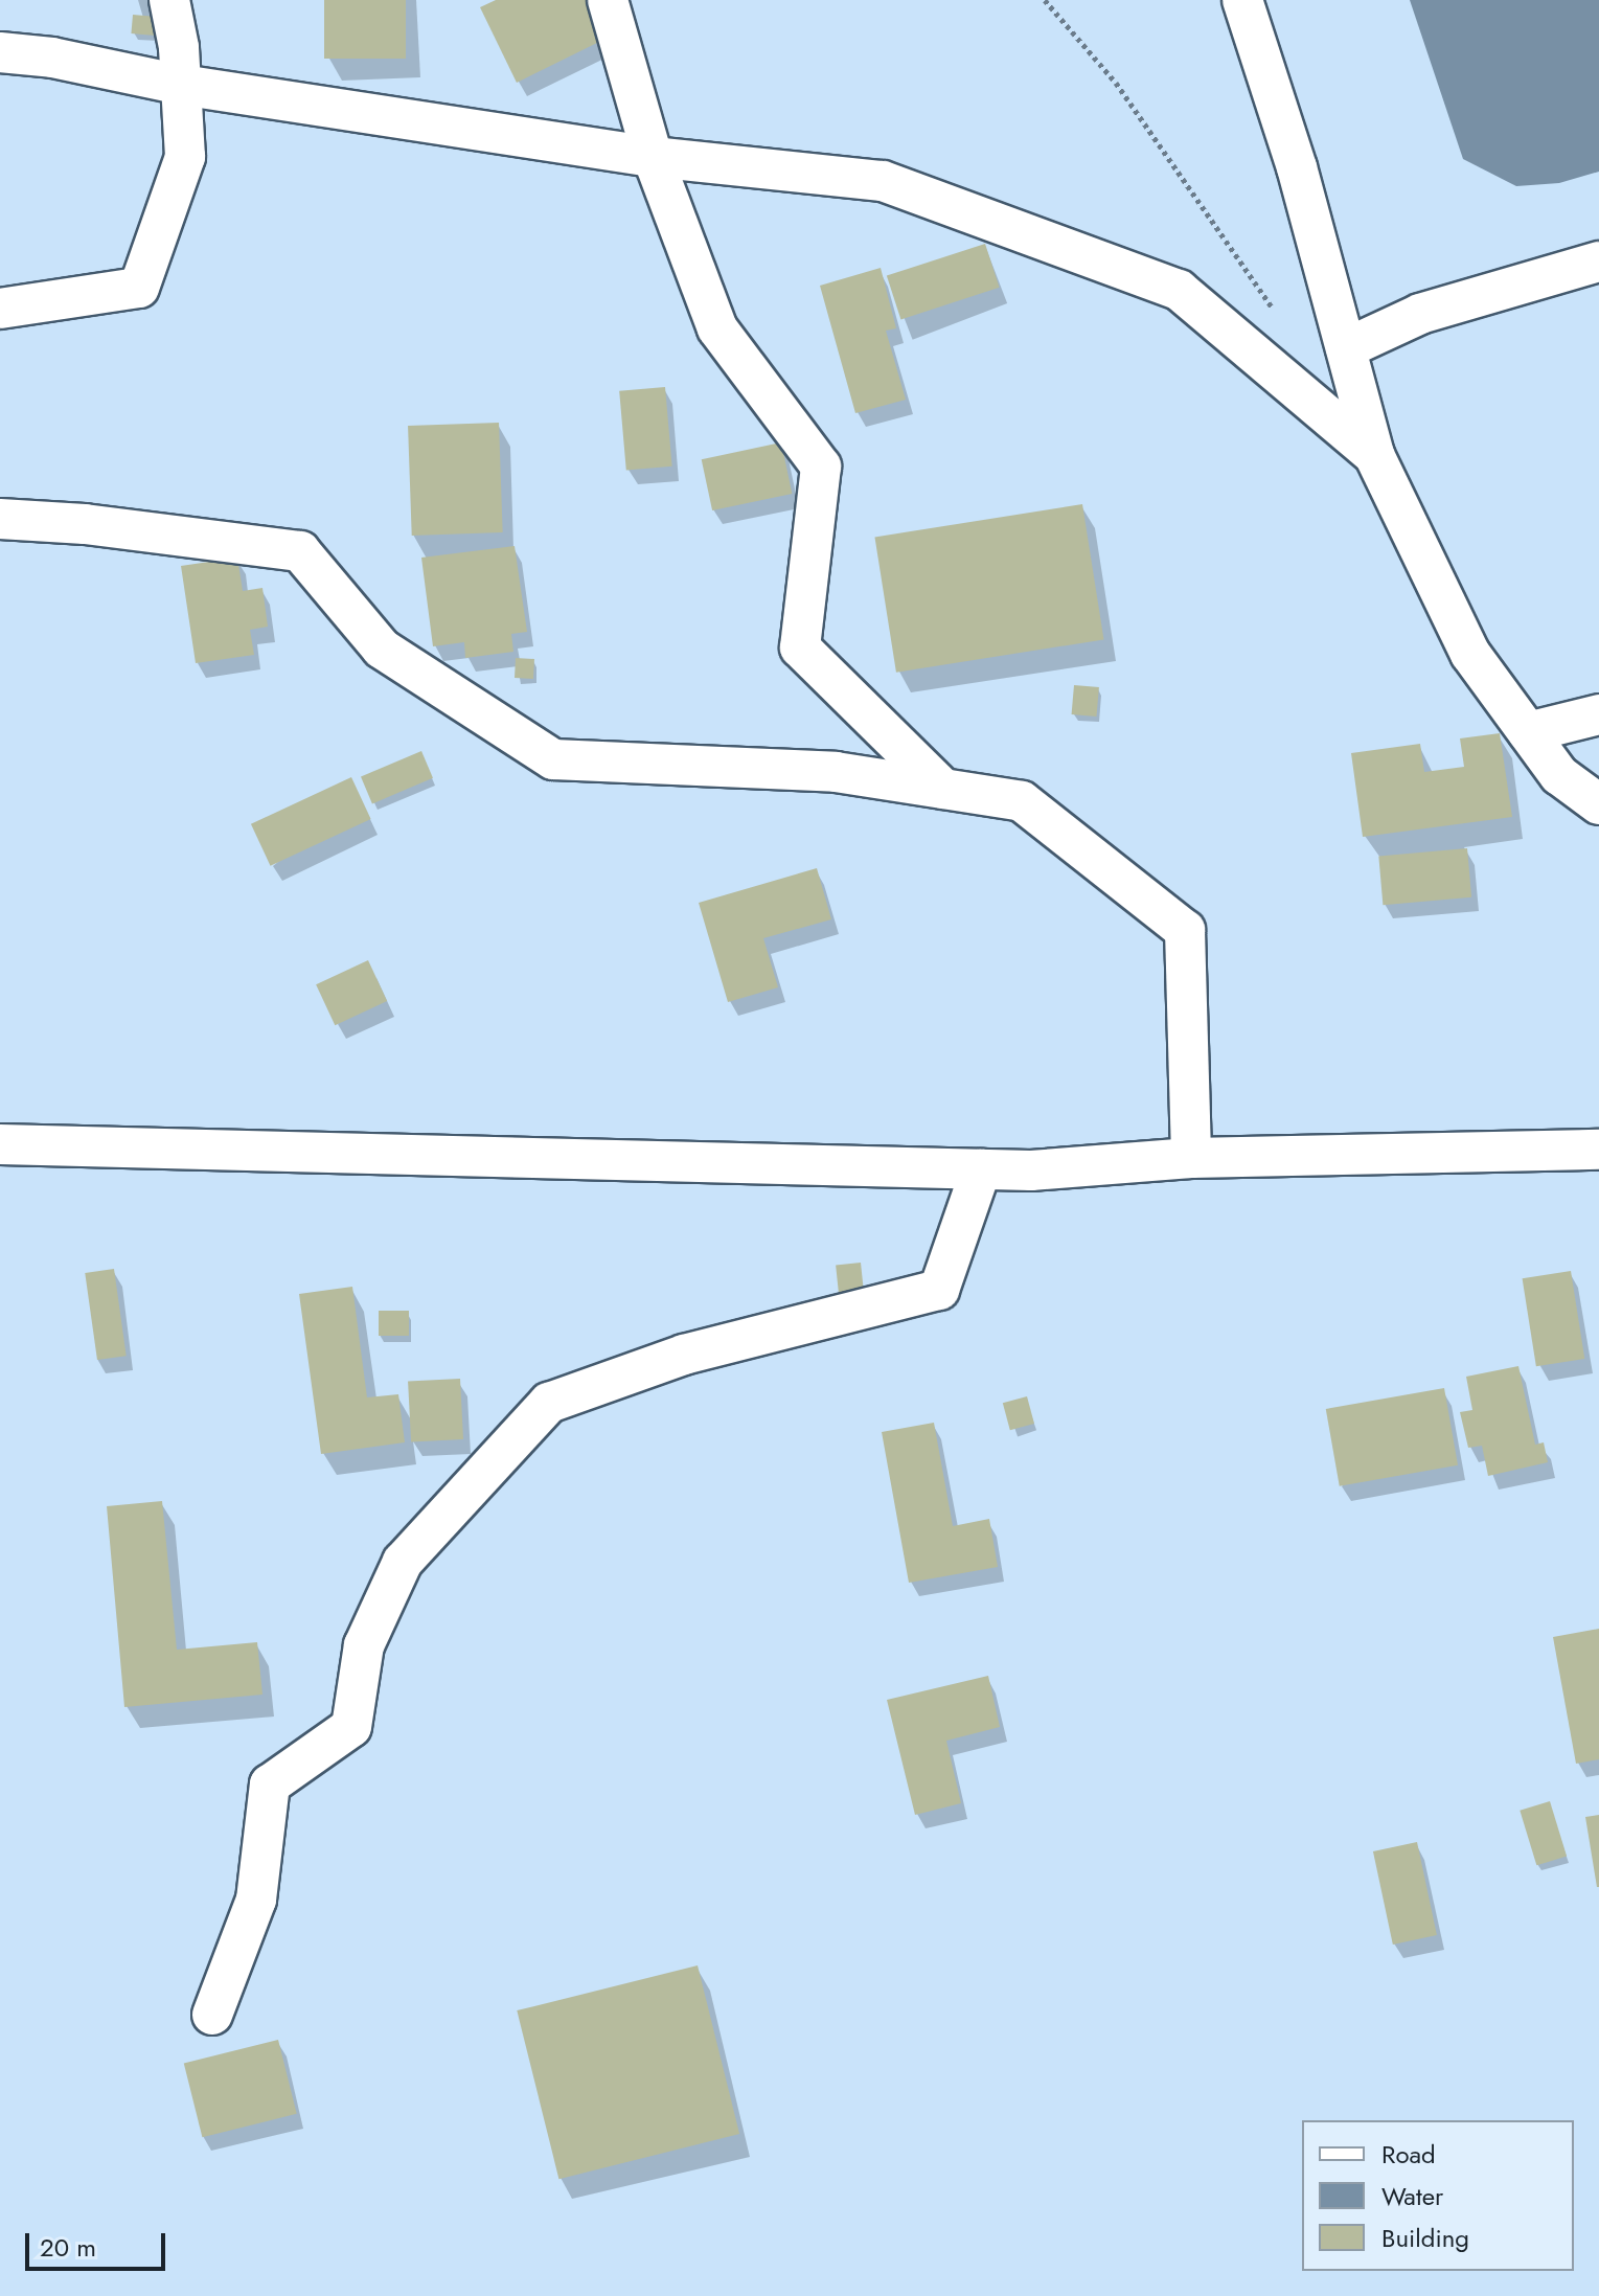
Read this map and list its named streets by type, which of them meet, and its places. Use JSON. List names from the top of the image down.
{
  "legend": ["Road", "Water", "Building"],
  "scale_bar": "20 m"
}
